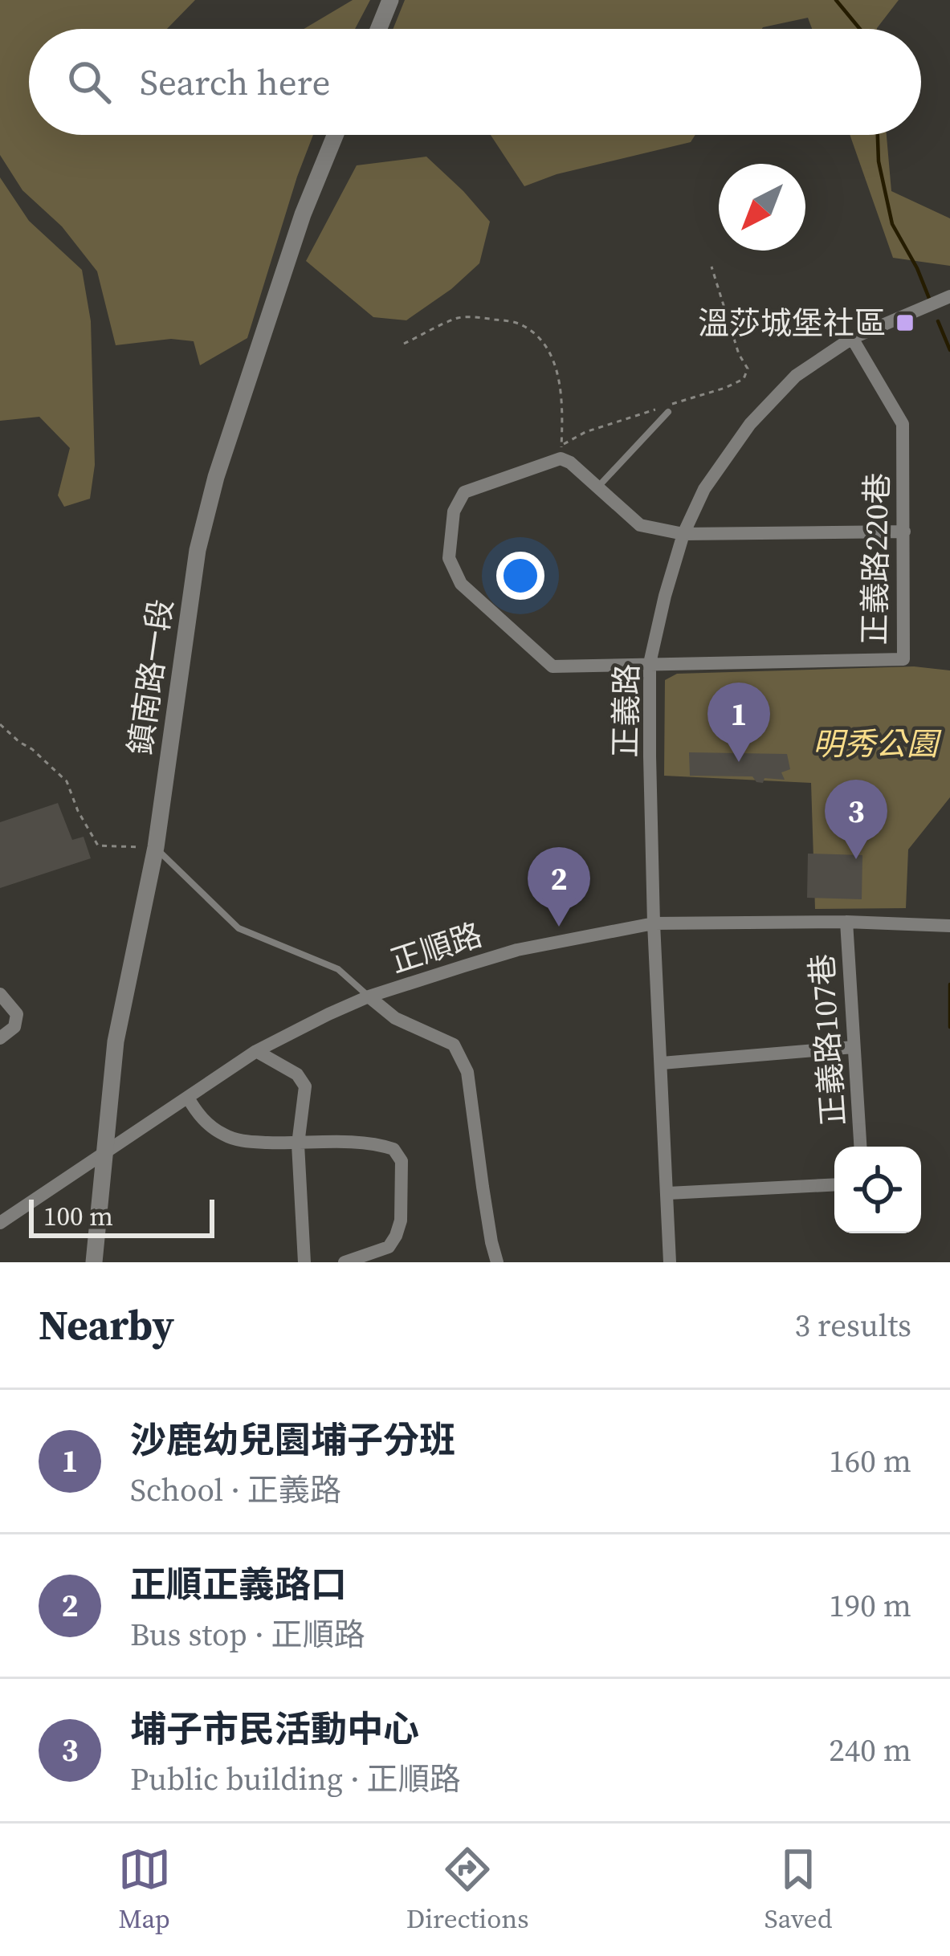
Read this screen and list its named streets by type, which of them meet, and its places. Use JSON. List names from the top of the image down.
{
  "streets": {
    "street": [
      "正義路220巷",
      "鎮南路一段",
      "正義路",
      "正順路",
      "正義路107巷"
    ]
  },
  "crossings": [
    ["正義路220巷", "正義路"],
    ["鎮南路一段", "正順路"],
    ["正義路", "正順路"],
    ["正順路", "正義路107巷"]
  ],
  "parks": ["明秀公園"],
  "places": {
    "transit": ["溫莎城堡社區"]
  },
  "scale_bar": "100 m",
  "north": "bottom left",
  "page": {
    "search": "Search here",
    "pins": ["1", "3", "2"],
    "scale": "100 m",
    "heading": ["Nearby", "3 results"],
    "list": [
      {
        "mark": "1",
        "name": "沙鹿幼兒園埔子分班",
        "note": "School · 正義路",
        "value": "160 m"
      },
      {
        "mark": "2",
        "name": "正順正義路口",
        "note": "Bus stop · 正順路",
        "value": "190 m"
      },
      {
        "mark": "3",
        "name": "埔子市民活動中心",
        "note": "Public building · 正順路",
        "value": "240 m"
      }
    ],
    "nav": ["Map", "Directions", "Saved"]
  }
}
